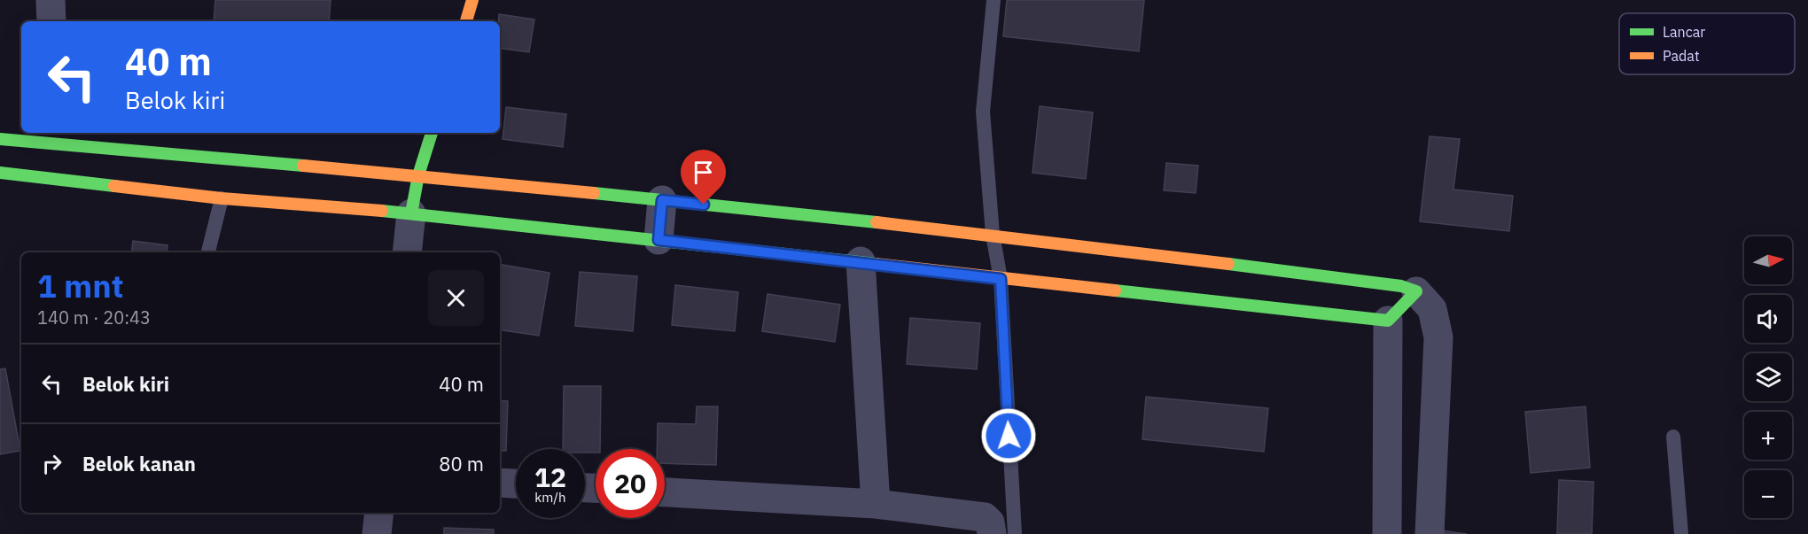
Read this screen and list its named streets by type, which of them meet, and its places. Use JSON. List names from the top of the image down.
{
  "legend": ["Lancar", "Padat"],
  "north": "right",
  "page": {
    "turn": ["40 m", "Belok kiri"],
    "map_buttons": ["+", "−"],
    "heading": ["1 mnt", "140 m · 20:43"],
    "list": [
      {
        "name": "Belok kiri",
        "value": "40 m"
      },
      {
        "name": "Belok kanan",
        "value": "80 m"
      }
    ],
    "speed": "12 km/h",
    "limit": "20"
  }
}
